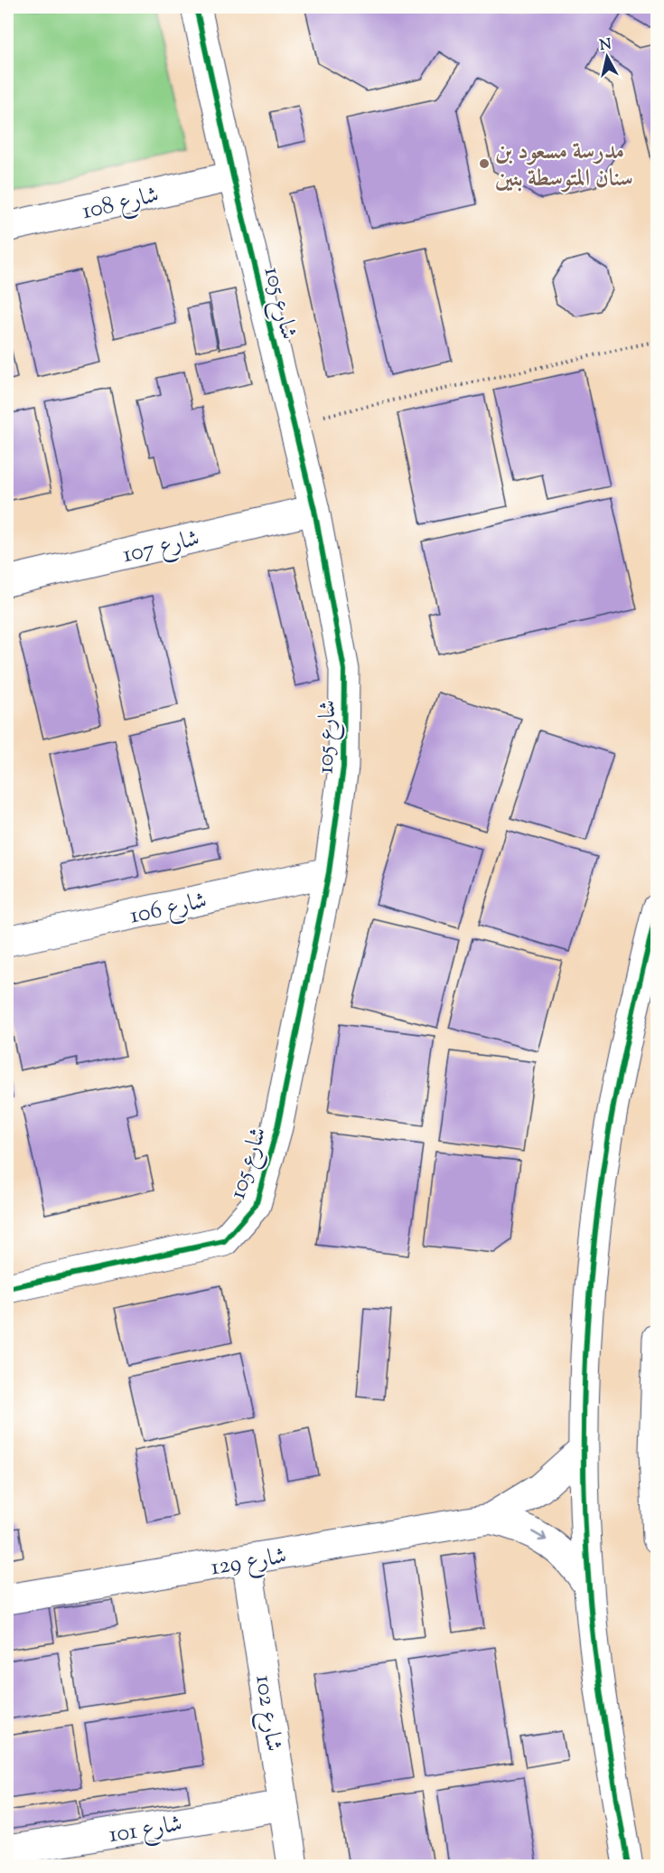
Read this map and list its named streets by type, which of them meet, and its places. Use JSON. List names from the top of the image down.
{
  "streets": {
    "street": [
      "شارع 108",
      "شارع 105",
      "شارع 107",
      "شارع 106",
      "شارع 129",
      "شارع 102",
      "شارع 101"
    ]
  },
  "crossings": [
    ["شارع 108", "شارع 105"],
    ["شارع 105", "شارع 107"],
    ["شارع 105", "شارع 106"],
    ["شارع 129", "شارع 102"],
    ["شارع 102", "شارع 101"]
  ],
  "places": ["مدرسة مسعود بن سنان المتوسطة بنين"],
  "north": "top"
}
